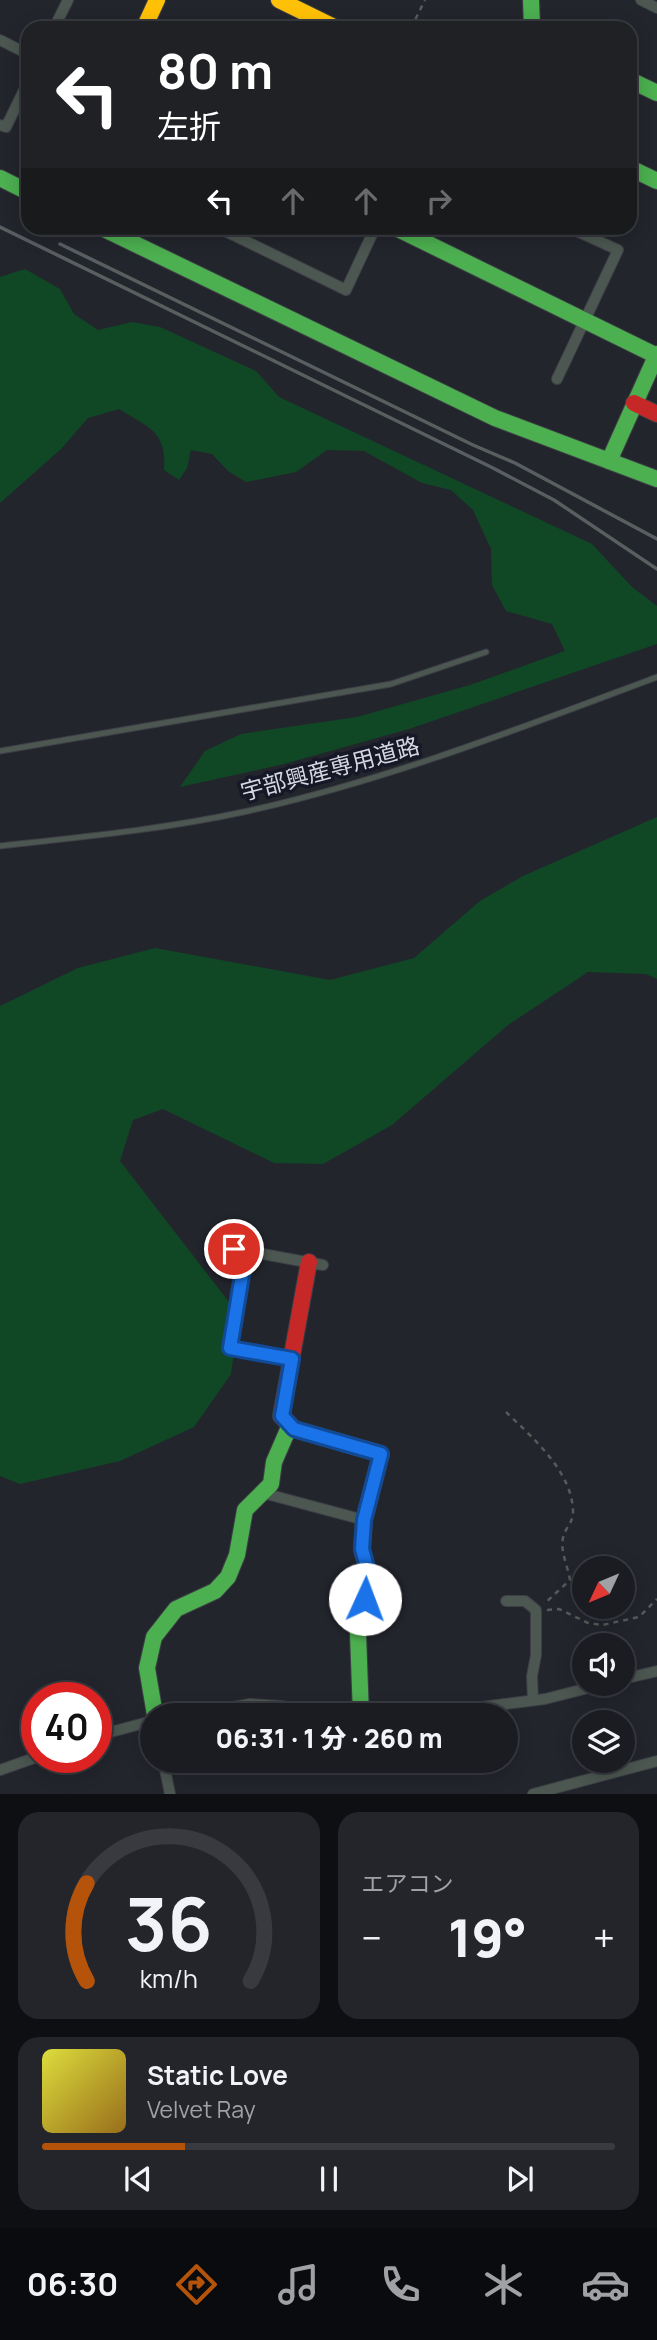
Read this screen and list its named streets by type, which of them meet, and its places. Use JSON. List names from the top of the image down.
{
  "streets": {
    "lane": ["宇部興産専用道路"]
  },
  "north": "bottom left",
  "page": {
    "turn": ["80 m", "左折"],
    "limit": "40",
    "trip": "06:31 · 1 分 · 260 m",
    "tile": "エアコン",
    "heat": ["−", "19°", "+"],
    "song": ["Static Love", "Velvet Ray"],
    "tabs": "06:30",
    "gauge": ["36", "km/h"]
  }
}
